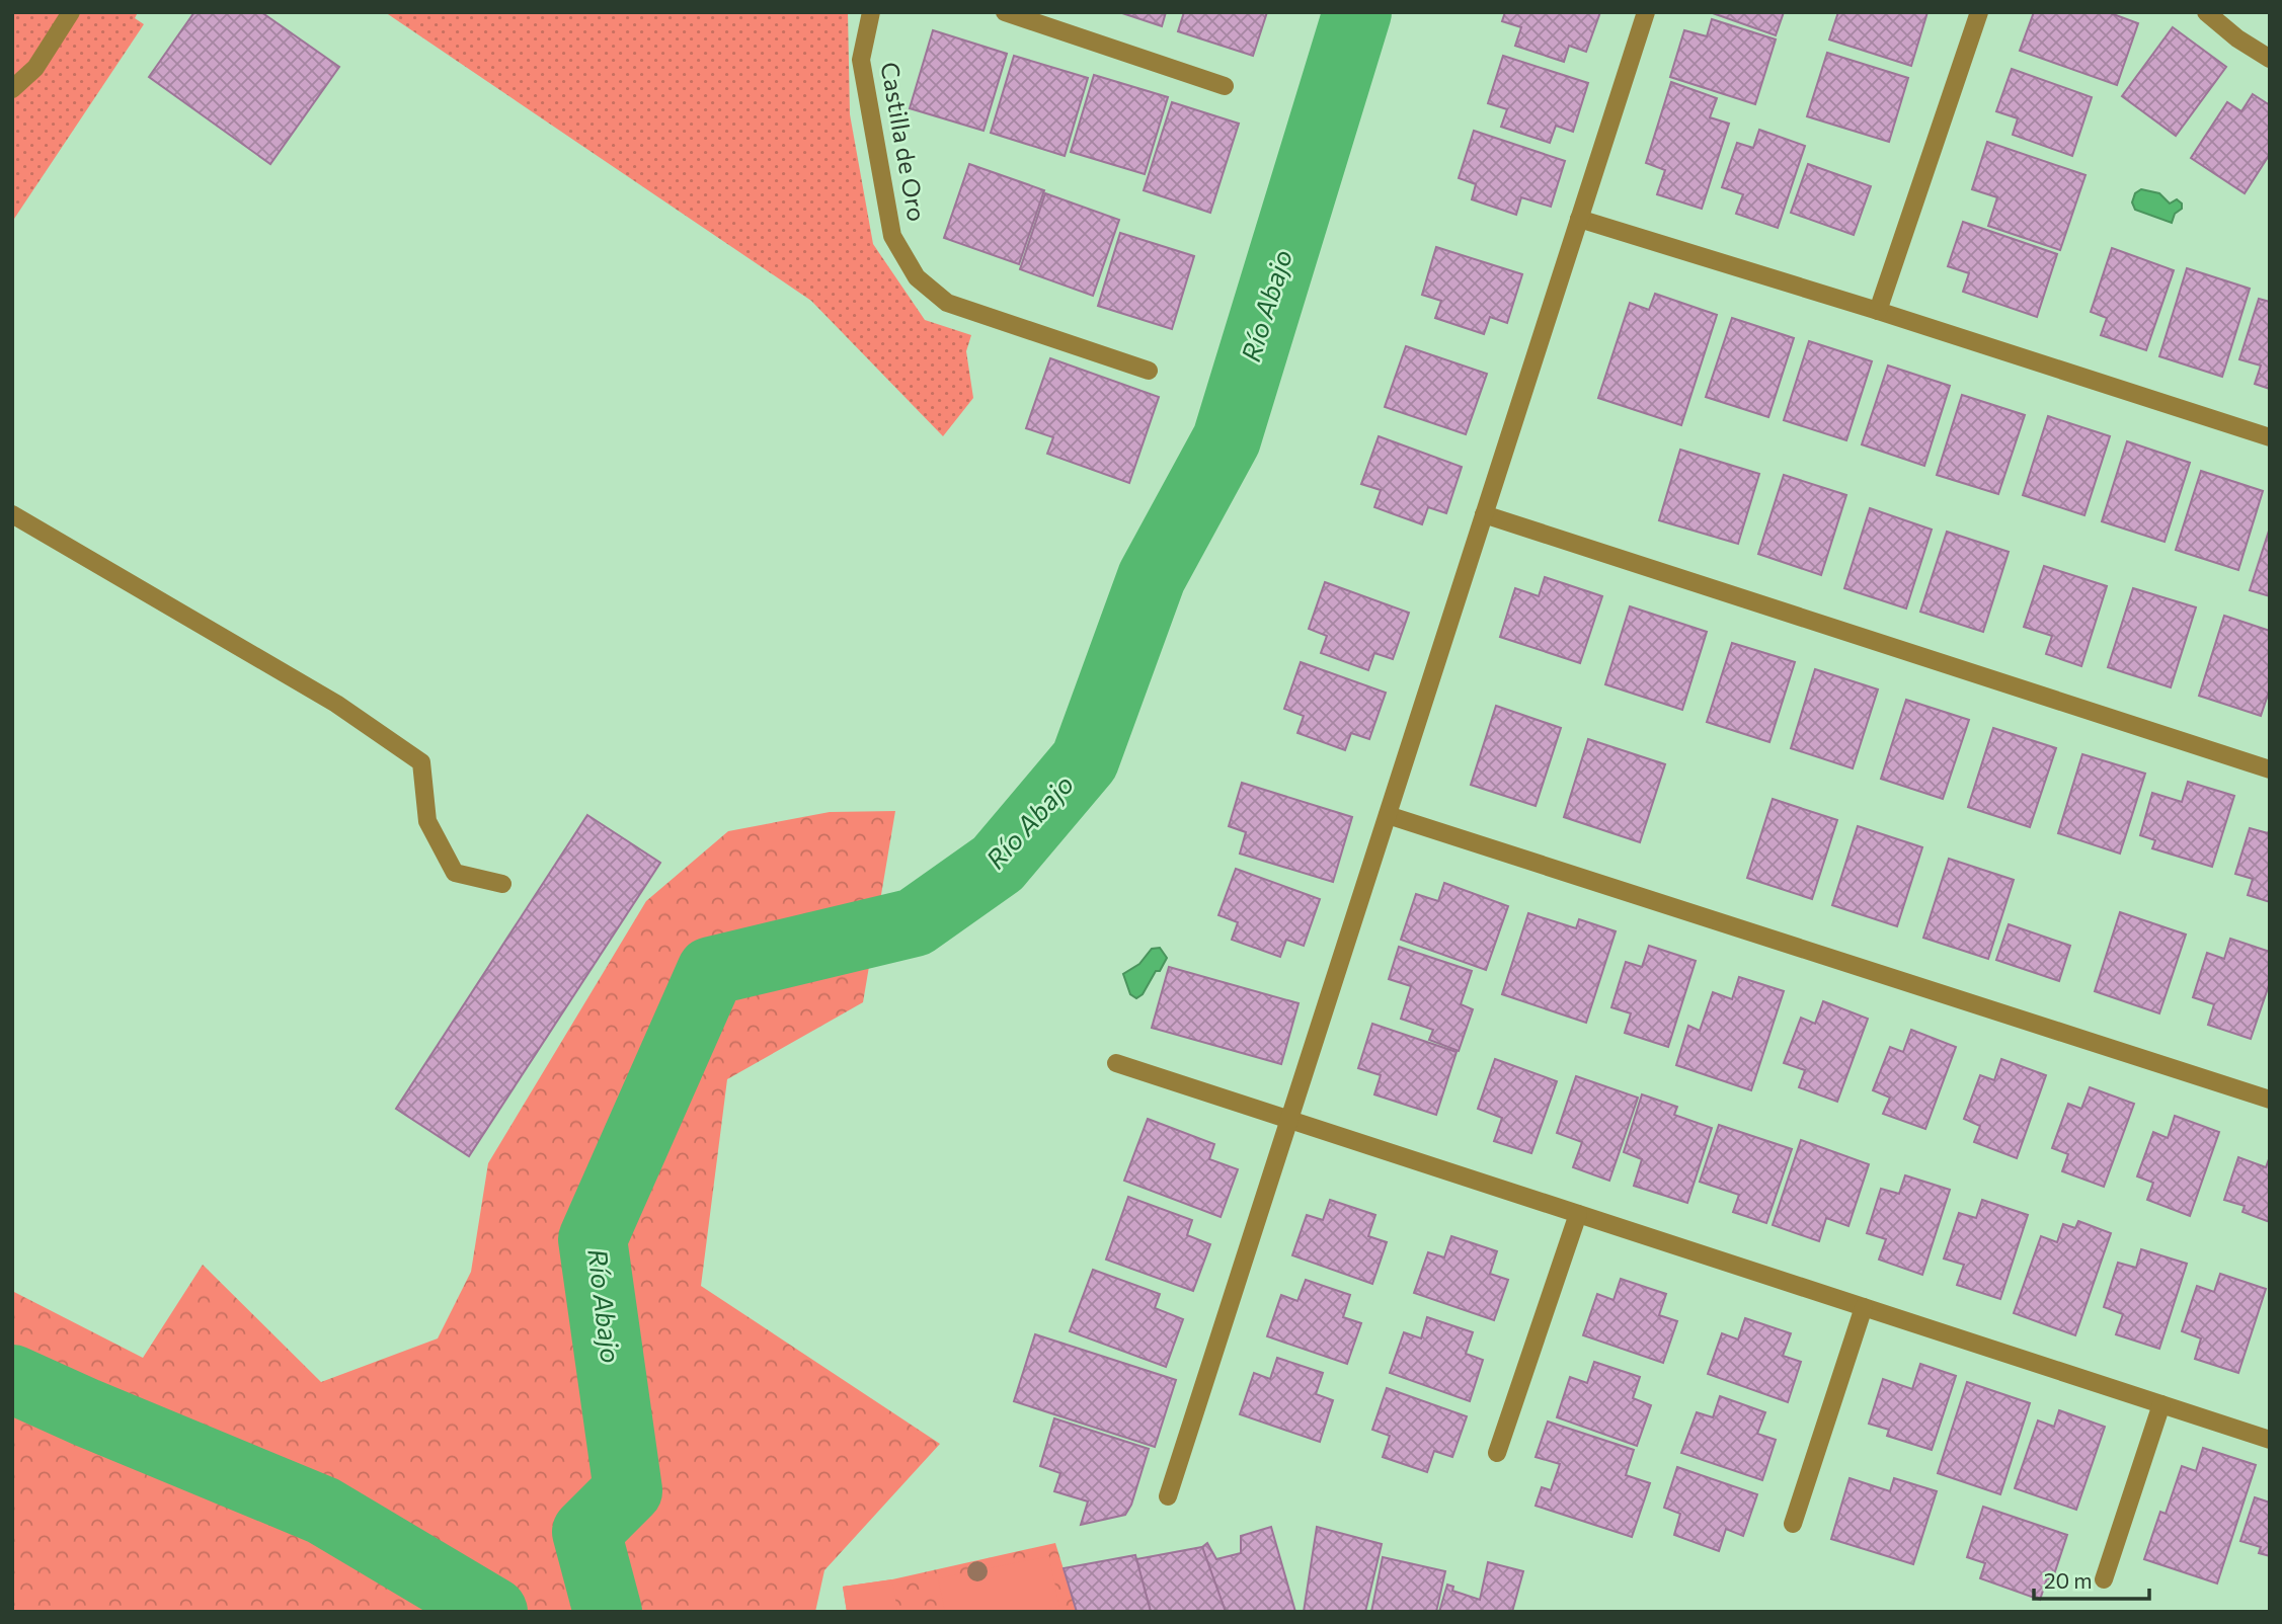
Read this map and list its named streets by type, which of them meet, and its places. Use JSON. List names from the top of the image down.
{
  "streets": {
    "street": ["Castilla de Oro"]
  },
  "water": ["Río Abajo"],
  "scale_bar": "20 m"
}
